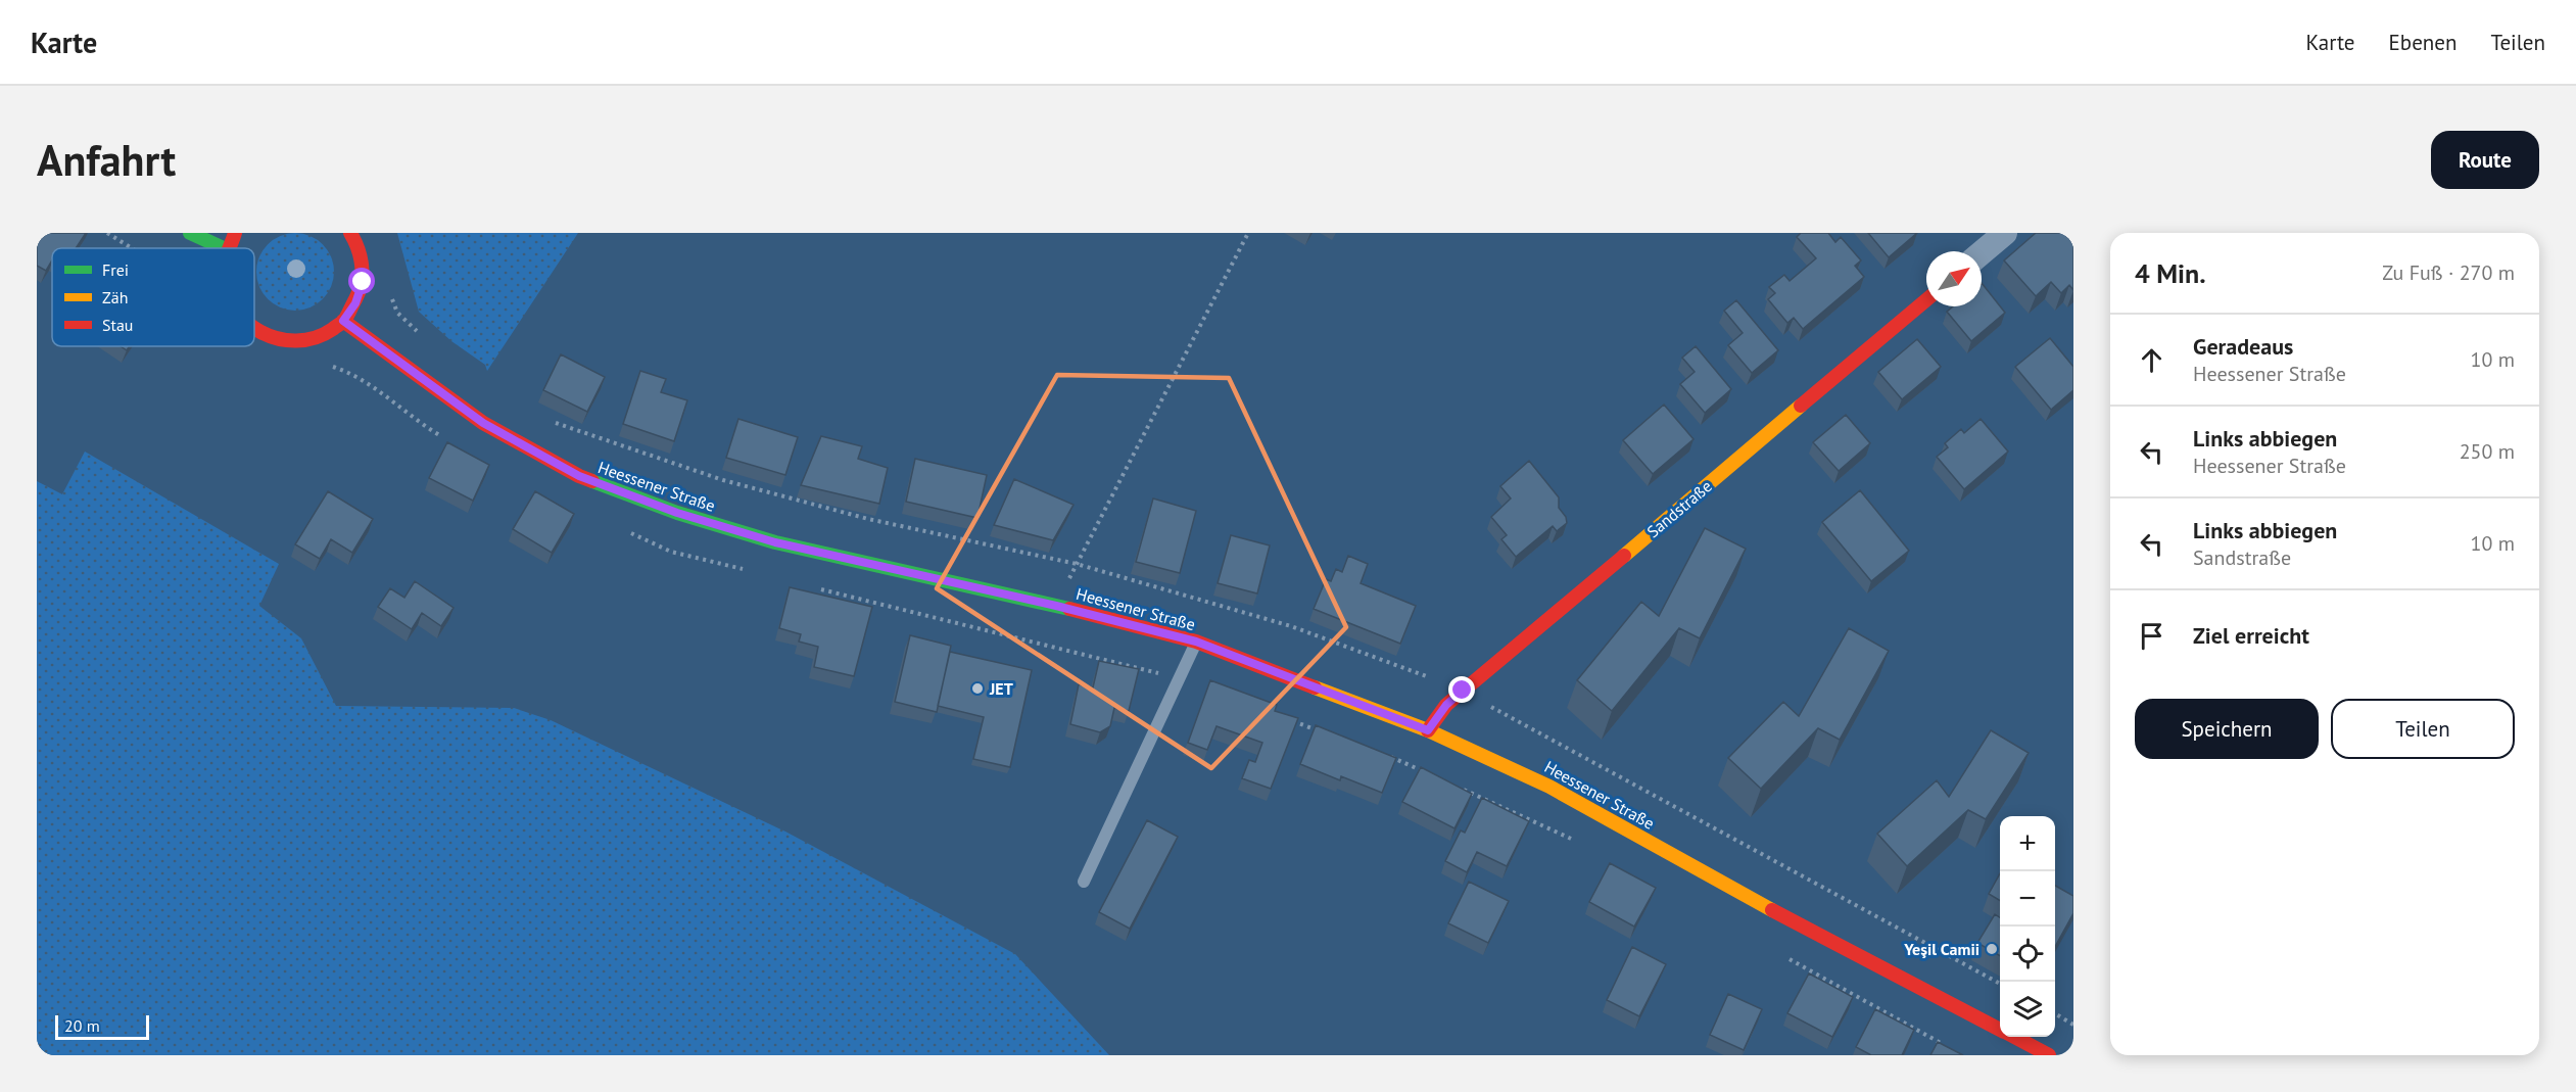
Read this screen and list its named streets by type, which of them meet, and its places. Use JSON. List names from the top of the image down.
{
  "streets": {
    "main road": ["Heessener Straße", "Sandstraße"]
  },
  "crossings": [
    ["Heessener Straße", "Sandstraße"]
  ],
  "places": ["JET", "Yeşil Camii"],
  "legend": ["Frei", "Zäh", "Stau"],
  "scale_bar": "20 m",
  "north": "top right",
  "page": {
    "header": "Karte",
    "nav": ["Karte", "Ebenen", "Teilen"],
    "buttons": [
      "Route",
      ["Speichern", "Teilen"]
    ],
    "title": "Anfahrt",
    "heading": ["4 Min.", "Zu Fuß · 270 m"],
    "list": [
      ["Geradeaus", "Heessener Straße", "10 m"],
      ["Links abbiegen", "Heessener Straße", "250 m"],
      ["Links abbiegen", "Sandstraße", "10 m"],
      "Ziel erreicht"
    ],
    "map_buttons": ["+", "−"],
    "scale": "20 m"
  }
}
